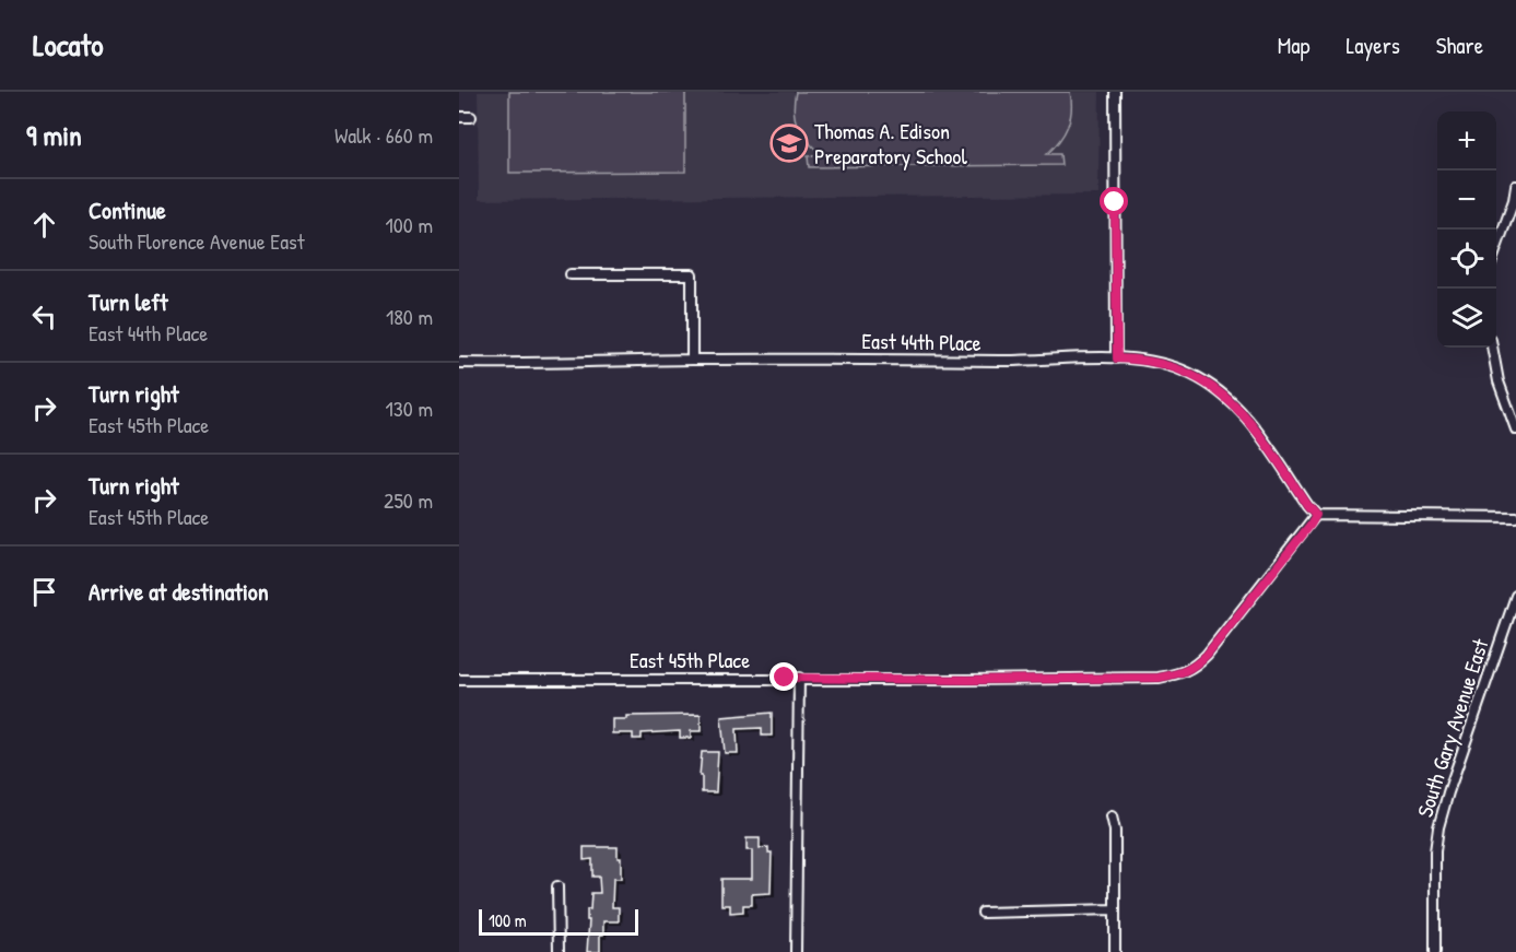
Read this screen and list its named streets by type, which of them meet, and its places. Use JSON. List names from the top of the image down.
{
  "streets": {
    "street": ["East 44th Place", "East 45th Place", "South Gary Avenue East"]
  },
  "crossings": [
    ["East 44th Place", "East 45th Place"]
  ],
  "places": {
    "school or university": ["Thomas A. Edison Preparatory School"]
  },
  "scale_bar": "100 m",
  "page": {
    "header": "Locato",
    "nav": ["Map", "Layers", "Share"],
    "heading": ["9 min", "Walk · 660 m"],
    "map_buttons": ["+", "−"],
    "list": [
      ["Continue", "South Florence Avenue East", "100 m"],
      ["Turn left", "East 44th Place", "180 m"],
      ["Turn right", "East 45th Place", "130 m"],
      ["Turn right", "East 45th Place", "250 m"],
      "Arrive at destination"
    ],
    "scale": "100 m"
  }
}
